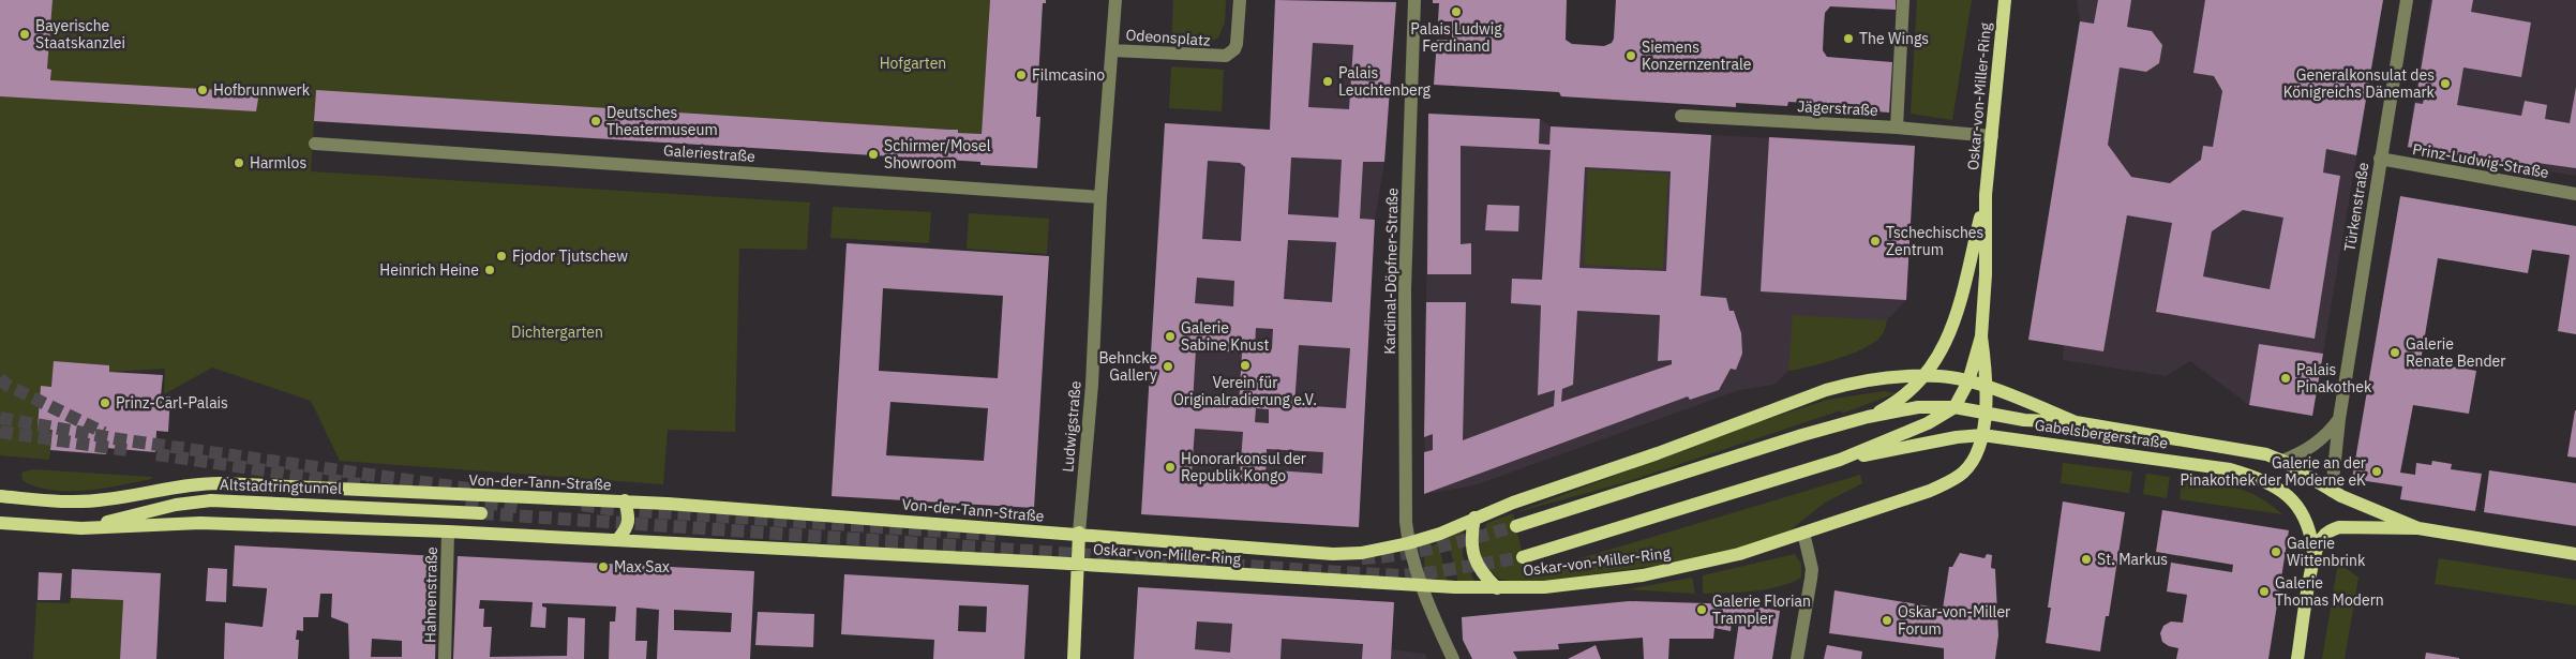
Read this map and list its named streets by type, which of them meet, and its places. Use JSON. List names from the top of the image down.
{
  "streets": {
    "main road": [
      "Oskar-von-Miller-Ring",
      "Ludwigstraße",
      "Gabelsbergerstraße",
      "Von-der-Tann-Straße",
      "Altstadtringtunnel"
    ],
    "street": [
      "Odeonsplatz",
      "Jägerstraße",
      "Galeriestraße",
      "Prinz-Ludwig-Straße",
      "Türkenstraße",
      "Kardinal-Döpfner-Straße",
      "Hahnenstraße"
    ]
  },
  "crossings": [
    ["Odeonsplatz", "Galeriestraße"],
    ["Odeonsplatz", "Ludwigstraße"],
    ["Oskar-von-Miller-Ring", "Jägerstraße"],
    ["Oskar-von-Miller-Ring", "Kardinal-Döpfner-Straße"],
    ["Oskar-von-Miller-Ring", "Ludwigstraße"],
    ["Oskar-von-Miller-Ring", "Gabelsbergerstraße"],
    ["Oskar-von-Miller-Ring", "Von-der-Tann-Straße"],
    ["Galeriestraße", "Ludwigstraße"],
    ["Prinz-Ludwig-Straße", "Türkenstraße"],
    ["Türkenstraße", "Gabelsbergerstraße"],
    ["Ludwigstraße", "Von-der-Tann-Straße"]
  ],
  "parks": ["Hofgarten", "Dichtergarten"],
  "places": [
    "Palais Ludwig Ferdinand",
    "Bayerische Staatskanzlei",
    "The Wings",
    "Siemens Konzernzentrale",
    "Filmcasino",
    "Palais Leuchtenberg",
    "Generalkonsulat des Königreichs Dänemark",
    "Hofbrunnwerk",
    "Deutsches Theatermuseum",
    "Schirmer/Mosel Showroom",
    "Harmlos",
    "Tschechisches Zentrum",
    "Fjodor Tjutschew",
    "Heinrich Heine",
    "Galerie Sabine Knust",
    "Galerie Renate Bender",
    "Verein für Originalradierung e.V.",
    "Behncke Gallery",
    "Palais Pinakothek",
    "Prinz-Carl-Palais",
    "Honorarkonsul der Republik Kongo",
    "Galerie an der Pinakothek der Moderne eK",
    "Galerie Wittenbrink",
    "St. Markus",
    "Max Sax",
    "Galerie Thomas Modern",
    "Galerie Florian Trampler",
    "Oskar-von-Miller Forum"
  ]
}
